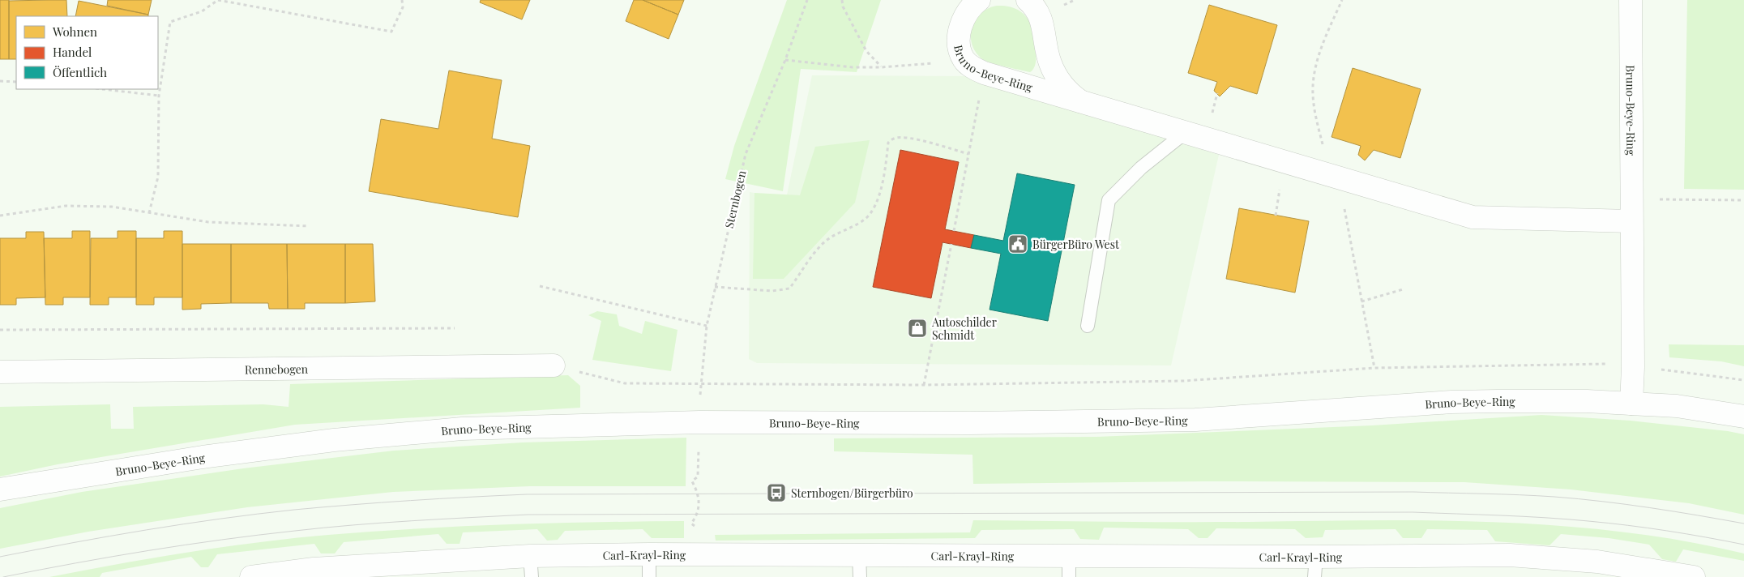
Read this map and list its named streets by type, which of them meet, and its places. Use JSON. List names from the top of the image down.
{
  "streets": {
    "street": ["Bruno-Beye-Ring", "Rennebogen", "Carl-Krayl-Ring"],
    "path": ["Sternbogen"]
  },
  "places": {
    "public building": ["BürgerBüro West"],
    "shop": ["Autoschilder Schmidt"],
    "bus stop": ["Sternbogen/Bürgerbüro"]
  },
  "legend": ["Wohnen", "Handel", "Öffentlich"]
}
